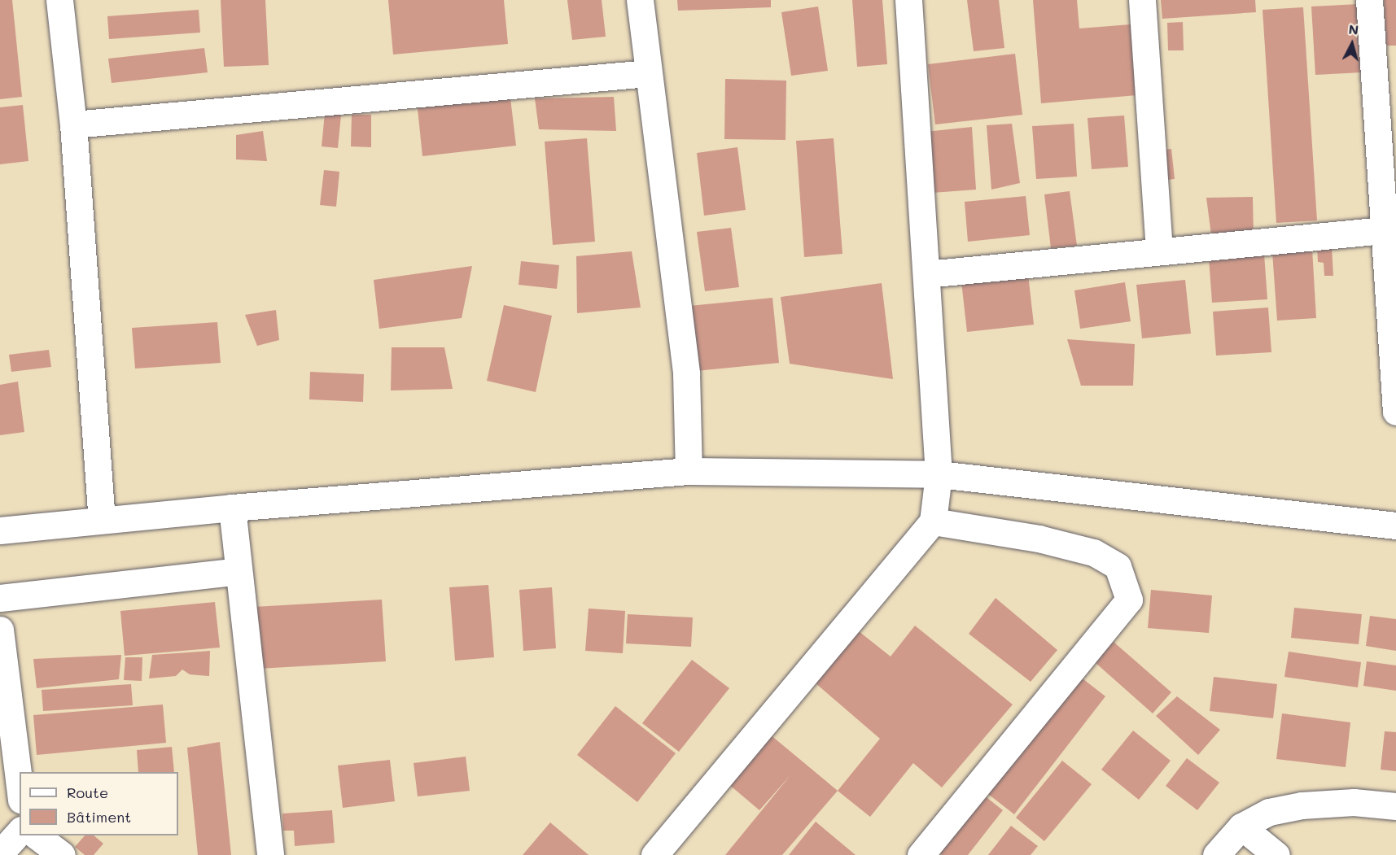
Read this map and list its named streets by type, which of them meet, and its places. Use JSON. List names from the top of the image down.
{
  "legend": ["Route", "Bâtiment"],
  "north": "top"
}
